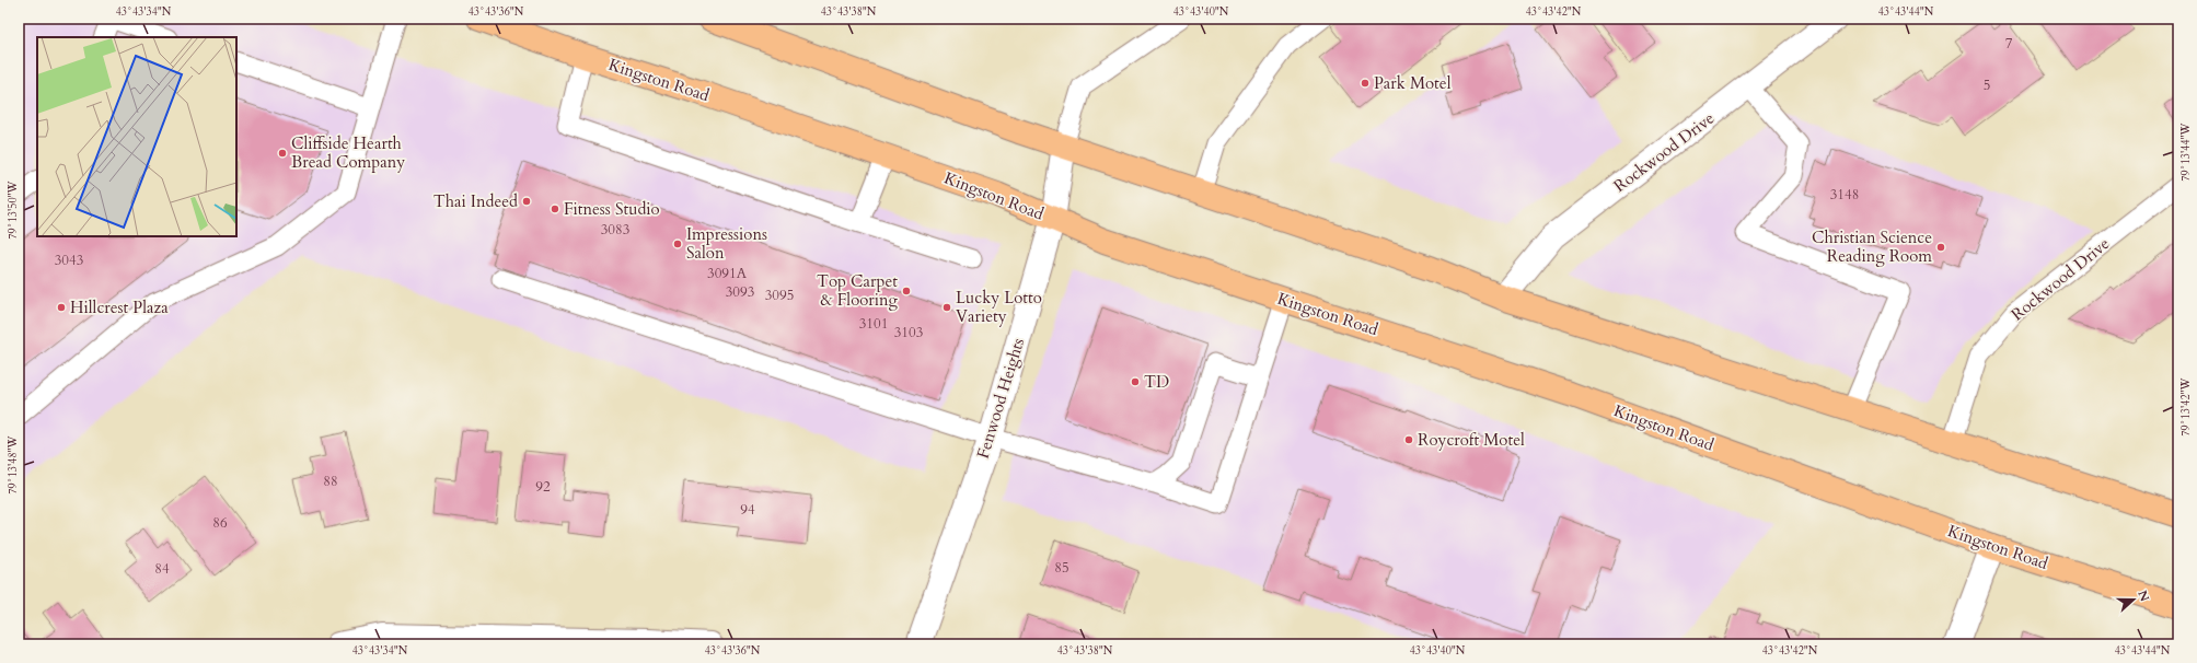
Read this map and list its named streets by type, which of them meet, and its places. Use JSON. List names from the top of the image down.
{
  "streets": {
    "main road": ["Kingston Road"],
    "street": ["Rockwood Drive", "Fenwood Heights"]
  },
  "crossings": [
    ["Kingston Road", "Fenwood Heights"]
  ],
  "places": [
    "Park Motel",
    "Cliffside Hearth Bread Company",
    "Thai Indeed",
    "Fitness Studio",
    "Impressions Salon",
    "Christian Science Reading Room",
    "Top Carpet & Flooring",
    "Hillcrest Plaza",
    "Lucky Lotto Variety",
    "TD",
    "Roycroft Motel"
  ],
  "house_numbers": [
    "7",
    "5",
    "3148",
    "3083",
    "3043",
    "3091A",
    "3093",
    "3095",
    "3101",
    "3103",
    "88",
    "92",
    "94",
    "86",
    "85",
    "84"
  ],
  "north": "right",
  "coordinates": [
    "43°43'34\"N",
    "43°43'36\"N",
    "43°43'38\"N",
    "43°43'40\"N",
    "43°43'42\"N",
    "43°43'44\"N",
    "79°13'44\"W",
    "79°13'50\"W",
    "79°13'42\"W",
    "79°13'48\"W"
  ]
}
